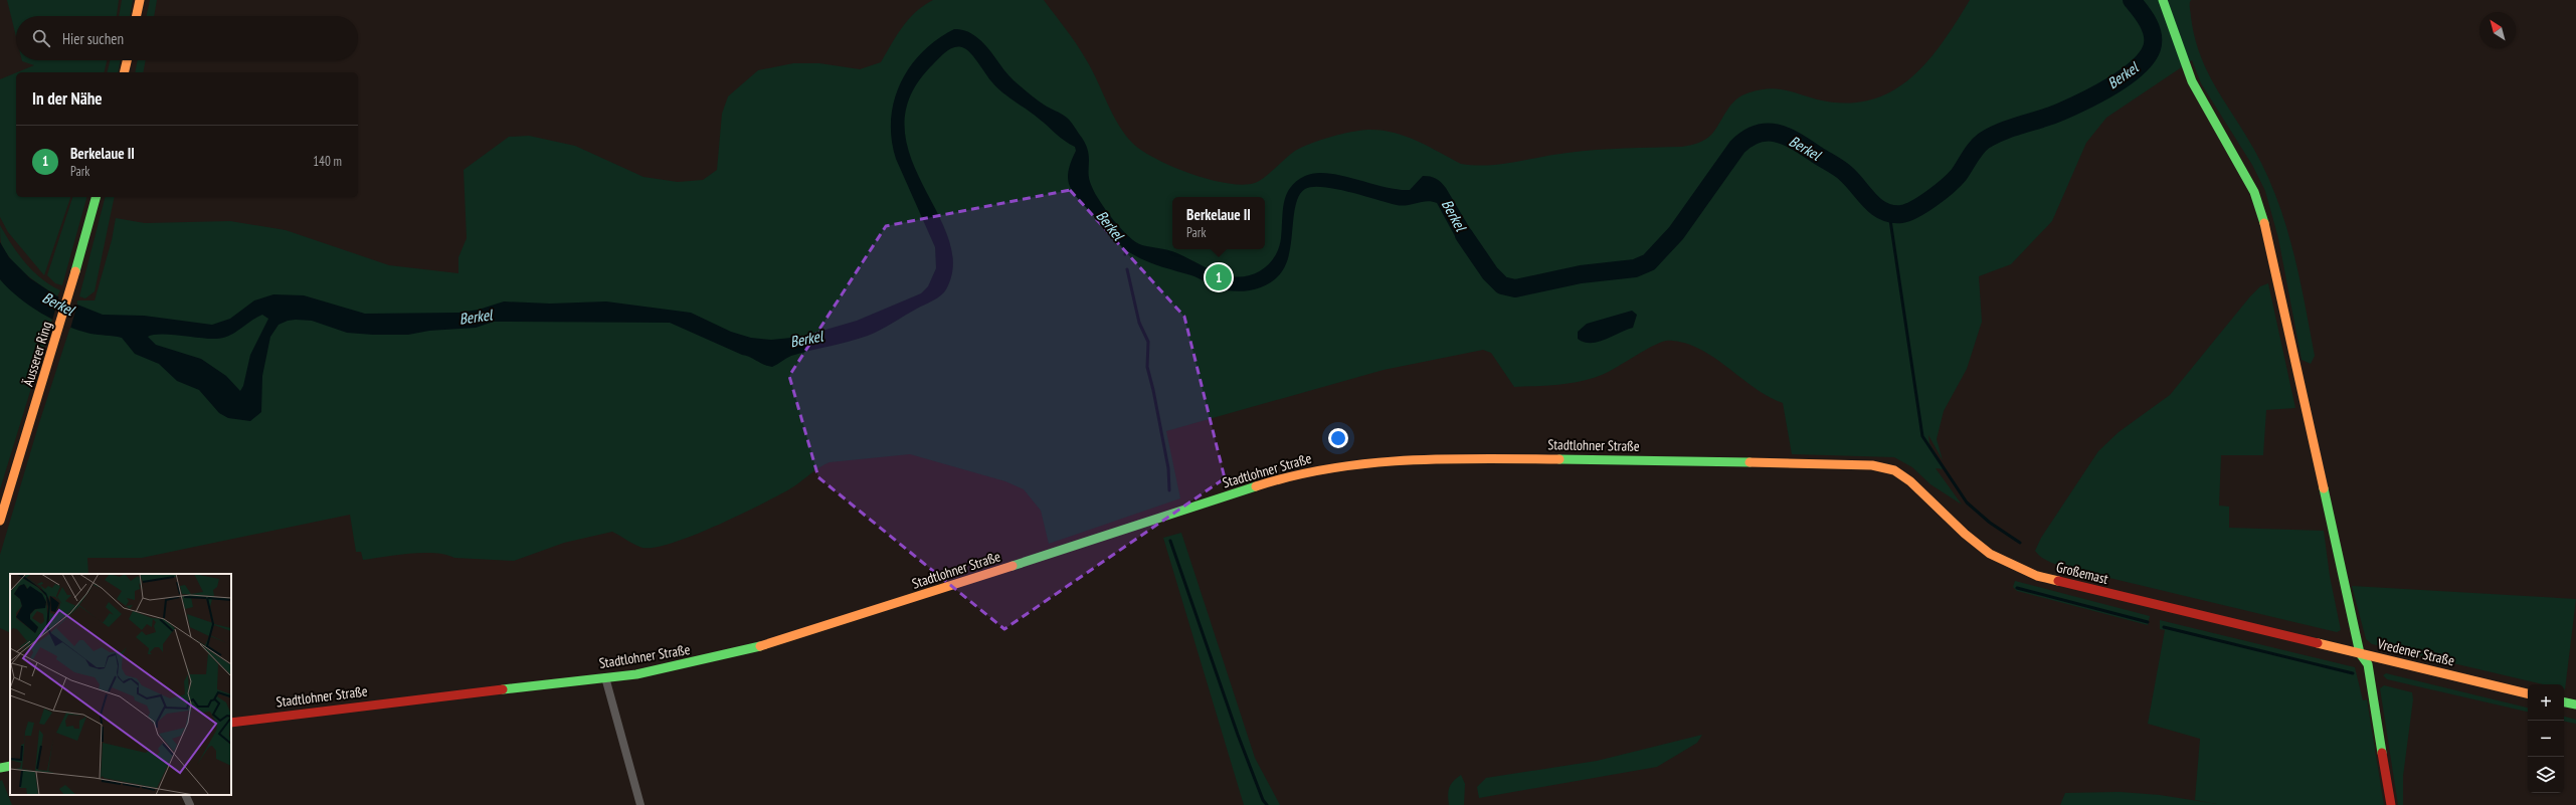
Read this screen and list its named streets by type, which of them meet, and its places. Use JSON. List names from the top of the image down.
{
  "streets": {
    "street": [
      "Äusserer Ring",
      "Stadtlohner Straße",
      "Großemast",
      "Vredener Straße"
    ]
  },
  "crossings": [
    ["Stadtlohner Straße", "Großemast"],
    ["Großemast", "Vredener Straße"]
  ],
  "water": ["Berkel"],
  "north": "top left",
  "page": {
    "search": "Hier suchen",
    "heading": "In der Nähe",
    "list": [
      {
        "mark": "1",
        "name": "Berkelaue II",
        "note": "Park",
        "value": "140 m"
      }
    ],
    "popup": ["Berkelaue II", "Park"],
    "pins": "1",
    "map_buttons": ["+", "−"]
  }
}
